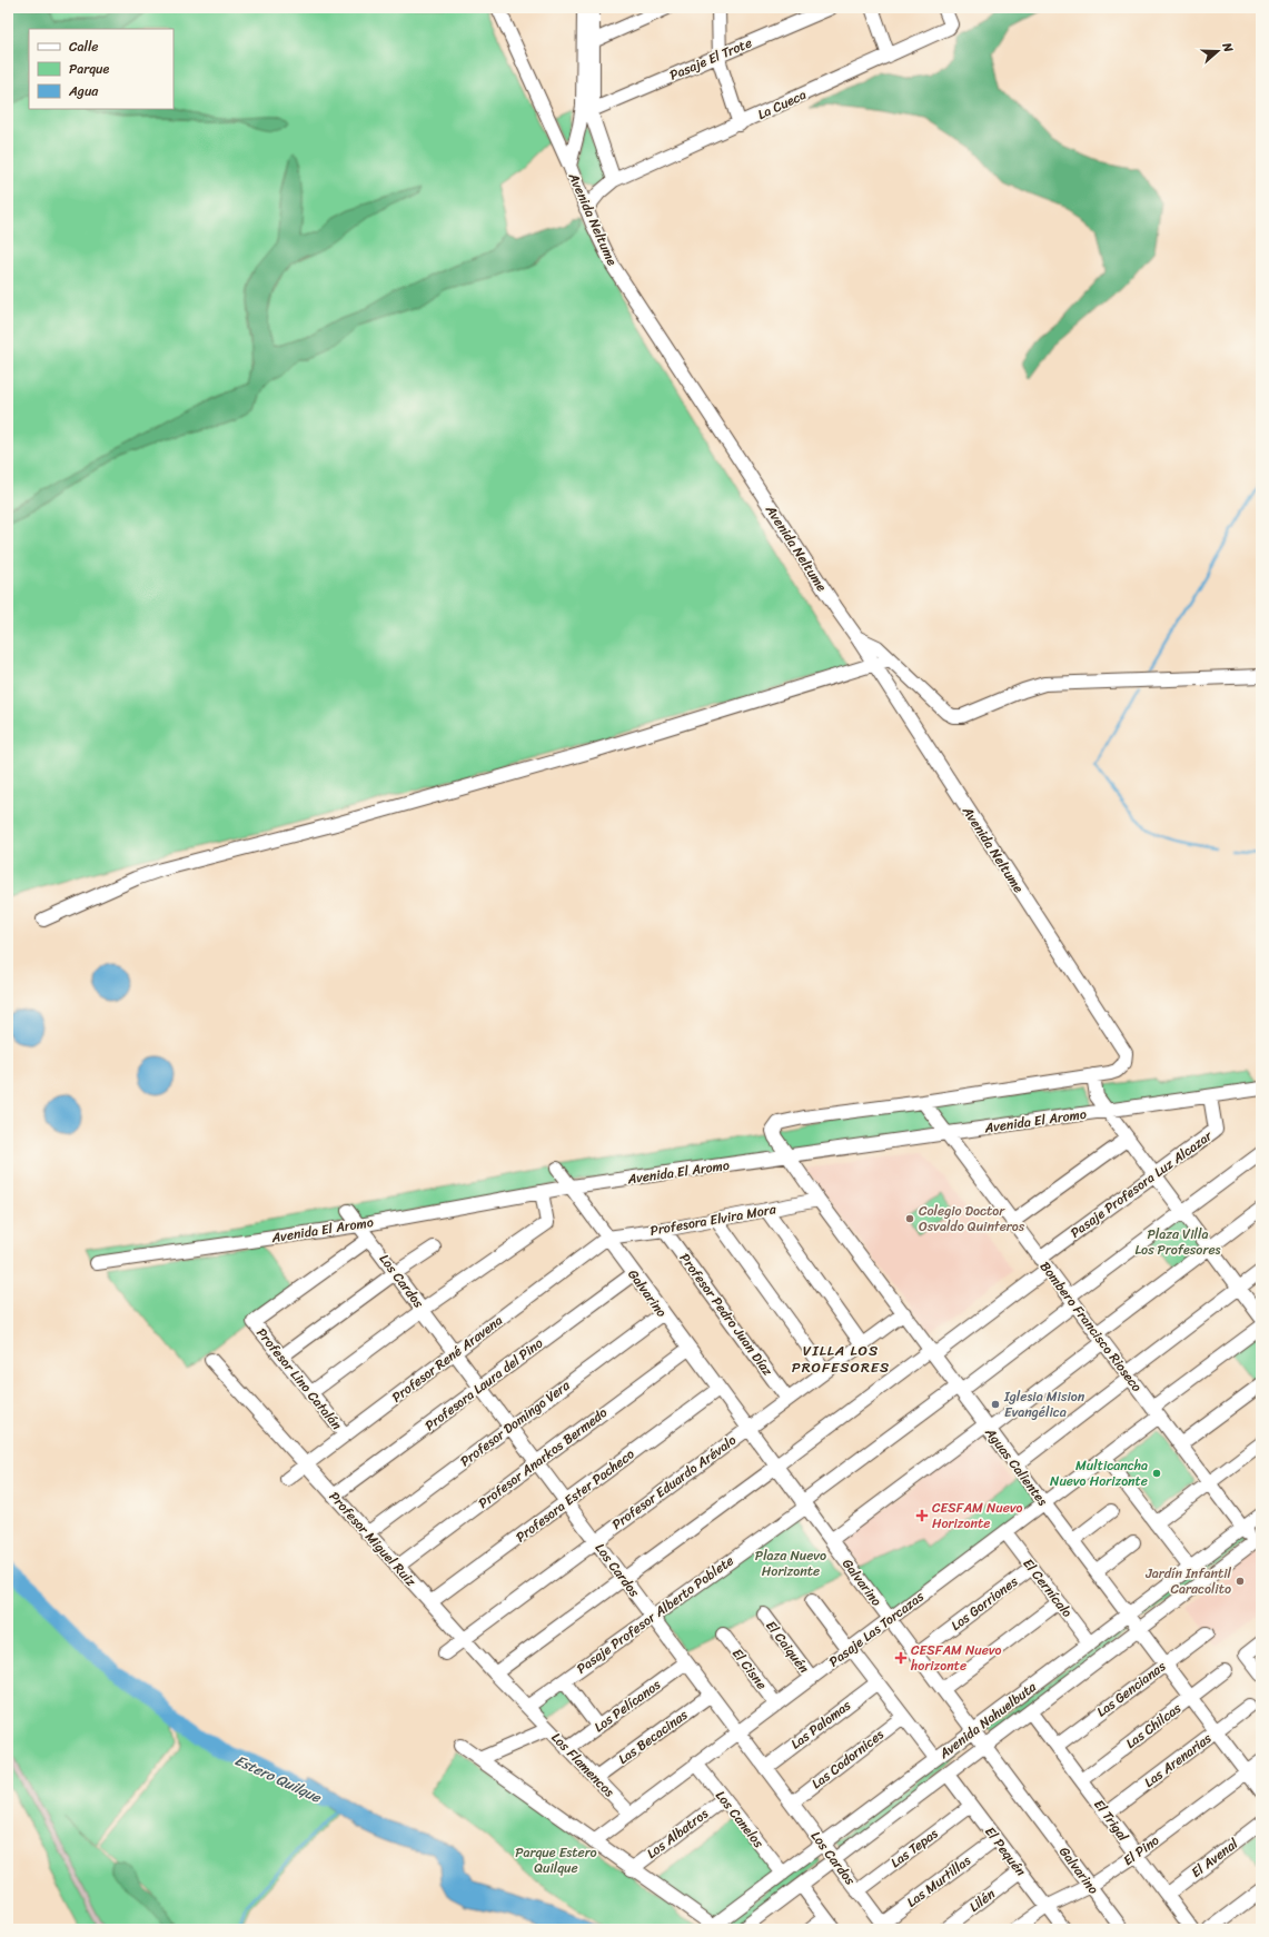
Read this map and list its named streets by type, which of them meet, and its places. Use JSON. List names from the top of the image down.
{
  "streets": {
    "street": [
      "Pasaje El Trote",
      "La Cueca",
      "Avenida Neltume",
      "Avenida El Aromo",
      "Pasaje Profesora Luz Alcazar",
      "Profesora Elvira Mora",
      "Los Cardos",
      "Galvarino",
      "Profesor Pedro Juan Díaz",
      "Bombero Francisco Rioseco",
      "Profesor René Aravena",
      "Profesor Lino Catalán",
      "Profesora Laura del Pino",
      "Profesor Domingo Vera",
      "Profesor Anarkos Bermedo",
      "Aguas Calientes",
      "Profesor Eduardo Arévalo",
      "Profesora Ester Pacheco",
      "Profesor Miguel Ruiz",
      "El Cernícalo",
      "Los Gorriones",
      "Pasaje Profesor Alberto Poblete",
      "Pasaje Las Torcazas",
      "El Caiquén",
      "El Cisne",
      "Las Gencianas",
      "Los Pelícanos",
      "Avenida Nahuelbuta",
      "Las Palomas",
      "Las Chilcas",
      "Las Becacinas",
      "Las Codornices",
      "Las Arenarias",
      "Los Flamencos",
      "Los Canelos",
      "El Trigal",
      "Los Albatros",
      "Las Tepas",
      "El Pino",
      "El Pequén",
      "El Avenal",
      "Las Murtillas",
      "Lilén"
    ]
  },
  "crossings": [
    ["La Cueca", "Avenida Neltume"],
    ["Avenida El Aromo", "Pasaje Profesora Luz Alcazar"],
    ["Avenida El Aromo", "Los Cardos"],
    ["Avenida El Aromo", "Galvarino"],
    ["Avenida El Aromo", "Bombero Francisco Rioseco"],
    ["Avenida El Aromo", "Aguas Calientes"],
    ["Pasaje Profesora Luz Alcazar", "Los Cardos"],
    ["Pasaje Profesora Luz Alcazar", "Galvarino"],
    ["Pasaje Profesora Luz Alcazar", "Bombero Francisco Rioseco"],
    ["Pasaje Profesora Luz Alcazar", "Aguas Calientes"],
    ["Pasaje Profesora Luz Alcazar", "Profesor Miguel Ruiz"],
    ["Profesora Elvira Mora", "Galvarino"],
    ["Profesora Elvira Mora", "Profesor Pedro Juan Díaz"],
    ["Profesora Elvira Mora", "Profesor René Aravena"],
    ["Profesora Elvira Mora", "Aguas Calientes"],
    ["Los Cardos", "Profesor René Aravena"],
    ["Los Cardos", "Profesor Lino Catalán"],
    ["Los Cardos", "Profesora Laura del Pino"],
    ["Los Cardos", "Profesor Domingo Vera"],
    ["Los Cardos", "Profesor Anarkos Bermedo"],
    ["Los Cardos", "Profesor Eduardo Arévalo"],
    ["Los Cardos", "Profesora Ester Pacheco"],
    ["Los Cardos", "Pasaje Profesor Alberto Poblete"],
    ["Los Cardos", "Pasaje Las Torcazas"],
    ["Los Cardos", "Los Pelícanos"],
    ["Los Cardos", "Avenida Nahuelbuta"],
    ["Los Cardos", "Las Palomas"],
    ["Los Cardos", "Las Becacinas"],
    ["Los Cardos", "Las Codornices"],
    ["Los Cardos", "Las Tepas"],
    ["Los Cardos", "Las Murtillas"],
    ["Galvarino", "Profesor René Aravena"],
    ["Galvarino", "Profesora Laura del Pino"],
    ["Galvarino", "Profesor Domingo Vera"],
    ["Galvarino", "Profesor Anarkos Bermedo"],
    ["Galvarino", "Profesor Eduardo Arévalo"],
    ["Galvarino", "Profesora Ester Pacheco"],
    ["Galvarino", "Los Gorriones"],
    ["Galvarino", "Pasaje Profesor Alberto Poblete"],
    ["Galvarino", "Pasaje Las Torcazas"],
    ["Galvarino", "Avenida Nahuelbuta"],
    ["Galvarino", "El Pino"],
    ["Profesor Pedro Juan Díaz", "Profesor Eduardo Arévalo"],
    ["Bombero Francisco Rioseco", "Aguas Calientes"],
    ["Bombero Francisco Rioseco", "Pasaje Profesor Alberto Poblete"],
    ["Bombero Francisco Rioseco", "Pasaje Las Torcazas"],
    ["Bombero Francisco Rioseco", "Avenida Nahuelbuta"],
    ["Profesor René Aravena", "Profesor Lino Catalán"],
    ["Profesor René Aravena", "Profesor Miguel Ruiz"],
    ["Profesora Laura del Pino", "Profesor Miguel Ruiz"],
    ["Profesor Domingo Vera", "Profesor Miguel Ruiz"],
    ["Profesor Anarkos Bermedo", "Profesor Miguel Ruiz"],
    ["Aguas Calientes", "Profesor Eduardo Arévalo"],
    ["Aguas Calientes", "Pasaje Profesor Alberto Poblete"],
    ["Aguas Calientes", "Pasaje Las Torcazas"],
    ["Aguas Calientes", "Las Gencianas"],
    ["Aguas Calientes", "Avenida Nahuelbuta"],
    ["Aguas Calientes", "Las Chilcas"],
    ["Aguas Calientes", "Las Arenarias"],
    ["Aguas Calientes", "El Pino"],
    ["Profesor Eduardo Arévalo", "Profesor Miguel Ruiz"],
    ["Profesora Ester Pacheco", "Profesor Miguel Ruiz"],
    ["Profesor Miguel Ruiz", "Pasaje Profesor Alberto Poblete"],
    ["Profesor Miguel Ruiz", "Los Flamencos"],
    ["El Cernícalo", "Los Gorriones"],
    ["El Cernícalo", "Pasaje Las Torcazas"],
    ["El Cernícalo", "Avenida Nahuelbuta"],
    ["Pasaje Profesor Alberto Poblete", "Los Flamencos"],
    ["Pasaje Las Torcazas", "El Caiquén"],
    ["Pasaje Las Torcazas", "El Cisne"],
    ["Pasaje Las Torcazas", "Los Flamencos"],
    ["Pasaje Las Torcazas", "Los Canelos"],
    ["Las Gencianas", "El Trigal"],
    ["Los Pelícanos", "Los Flamencos"],
    ["Avenida Nahuelbuta", "Los Canelos"],
    ["Avenida Nahuelbuta", "El Trigal"],
    ["Avenida Nahuelbuta", "El Pequén"],
    ["Las Chilcas", "El Trigal"],
    ["Las Becacinas", "Los Flamencos"],
    ["Las Arenarias", "El Trigal"],
    ["Los Canelos", "Los Albatros"],
    ["El Trigal", "El Pino"],
    ["El Trigal", "El Avenal"],
    ["Las Tepas", "El Pequén"],
    ["El Pino", "El Pequén"],
    ["El Pequén", "Las Murtillas"],
    ["El Pequén", "Lilén"]
  ],
  "districts": ["VILLA LOS PROFESORES"],
  "water": ["Estero Quilque"],
  "parks": ["Plaza Villa Los Profesores", "Plaza Nuevo Horizonte", "Parque Estero Quilque"],
  "places": {
    "other": [
      "Colegio Doctor Osvaldo Quinteros",
      "Iglesia Mision Evangélica",
      "Multicancha Nuevo Horizonte",
      "Jardín Infantil Caracolito"
    ],
    "health": ["CESFAM Nuevo Horizonte", "CESFAM Nuevo horizonte"]
  },
  "legend": ["Calle", "Parque", "Agua"],
  "north": "right"
}
